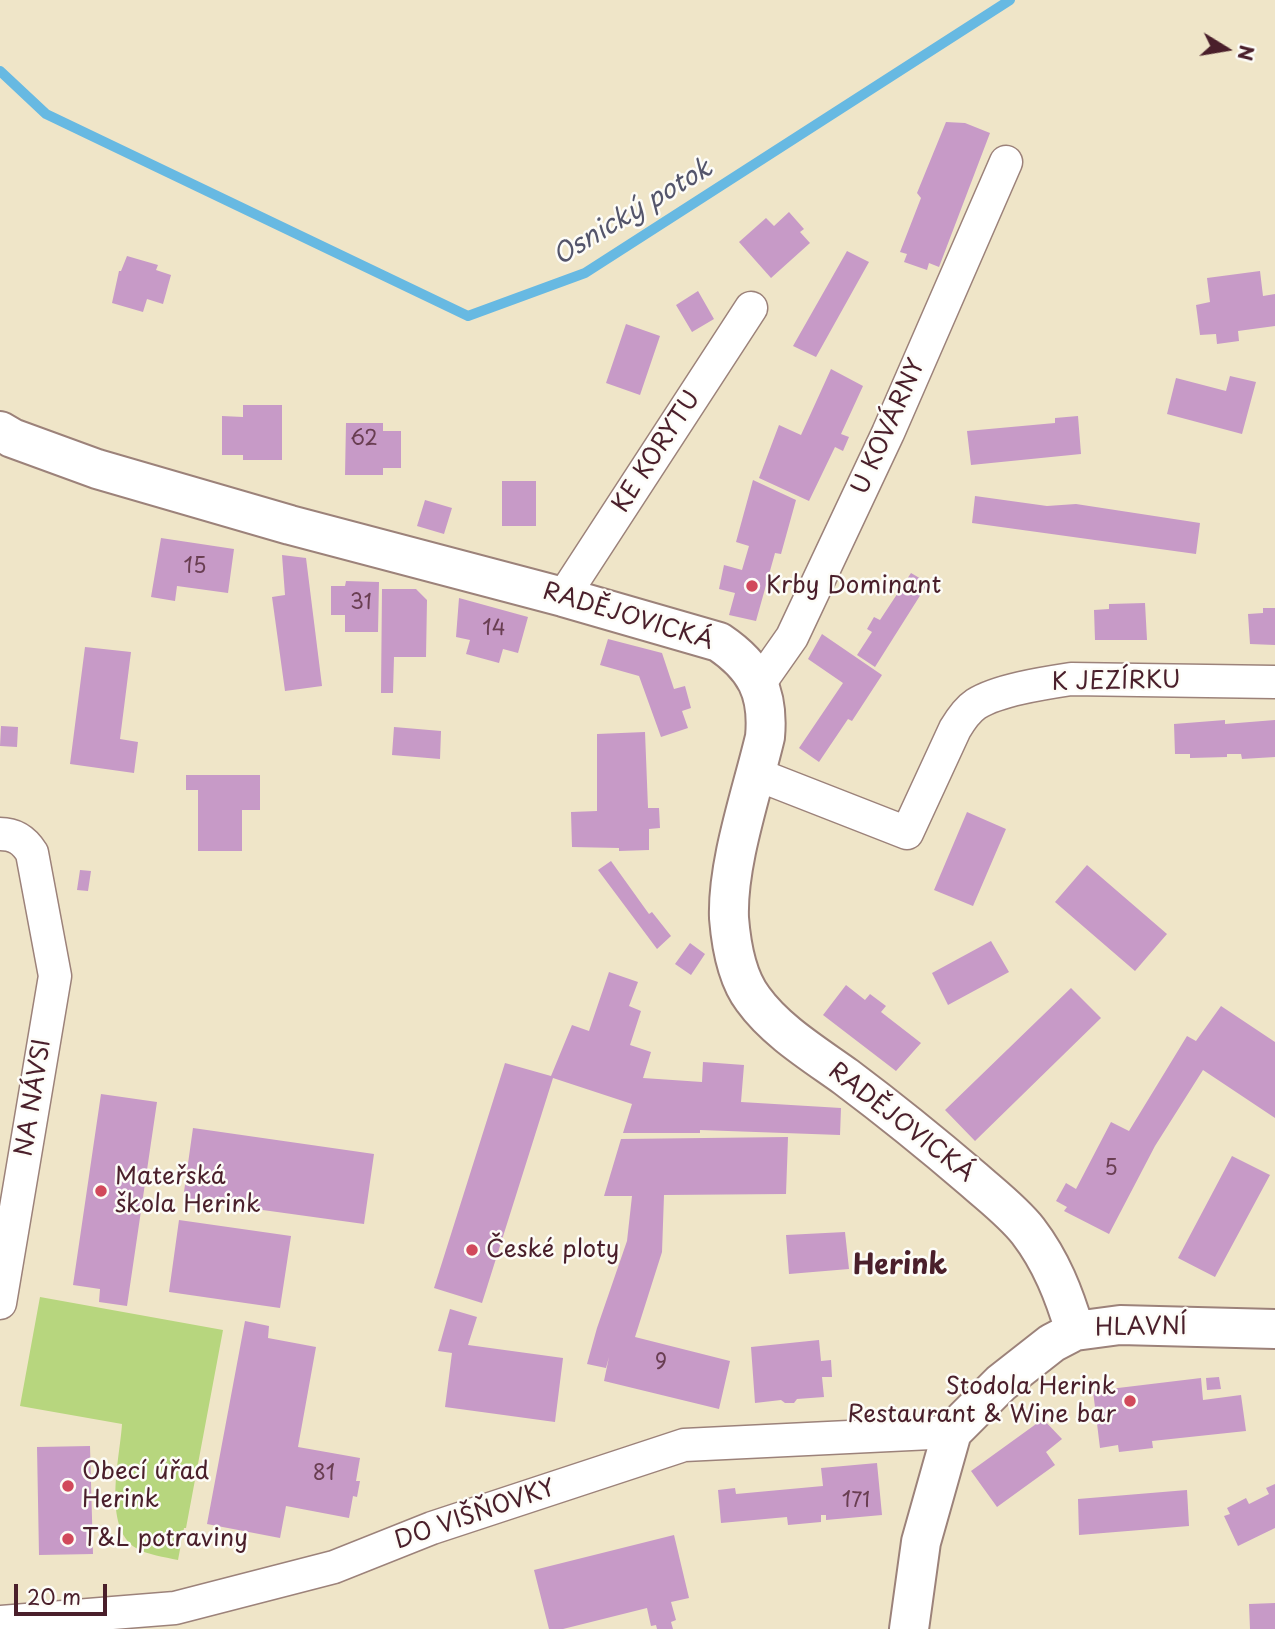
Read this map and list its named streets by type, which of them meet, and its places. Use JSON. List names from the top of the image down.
{
  "streets": {
    "street": [
      "U KOVÁRNY",
      "KE KORYTU",
      "RADĚJOVICKÁ",
      "K JEZÍRKU",
      "NA NÁVSI",
      "HLAVNÍ",
      "DO VIŠŇOVKY"
    ]
  },
  "crossings": [
    ["U KOVÁRNY", "RADĚJOVICKÁ"],
    ["KE KORYTU", "RADĚJOVICKÁ"],
    ["RADĚJOVICKÁ", "K JEZÍRKU"],
    ["RADĚJOVICKÁ", "HLAVNÍ"],
    ["HLAVNÍ", "DO VIŠŇOVKY"]
  ],
  "districts": ["Herink"],
  "water": ["Osnický potok"],
  "places": [
    "Krby Dominant",
    "Mateřská škola Herink",
    "České ploty",
    "Stodola Herink Restaurant & Wine bar",
    "Obecí úřad Herink",
    "T&L potraviny"
  ],
  "house_numbers": [
    "62",
    "15",
    "31",
    "14",
    "5",
    "9",
    "81",
    "171"
  ],
  "scale_bar": "20 m",
  "north": "right"
}
